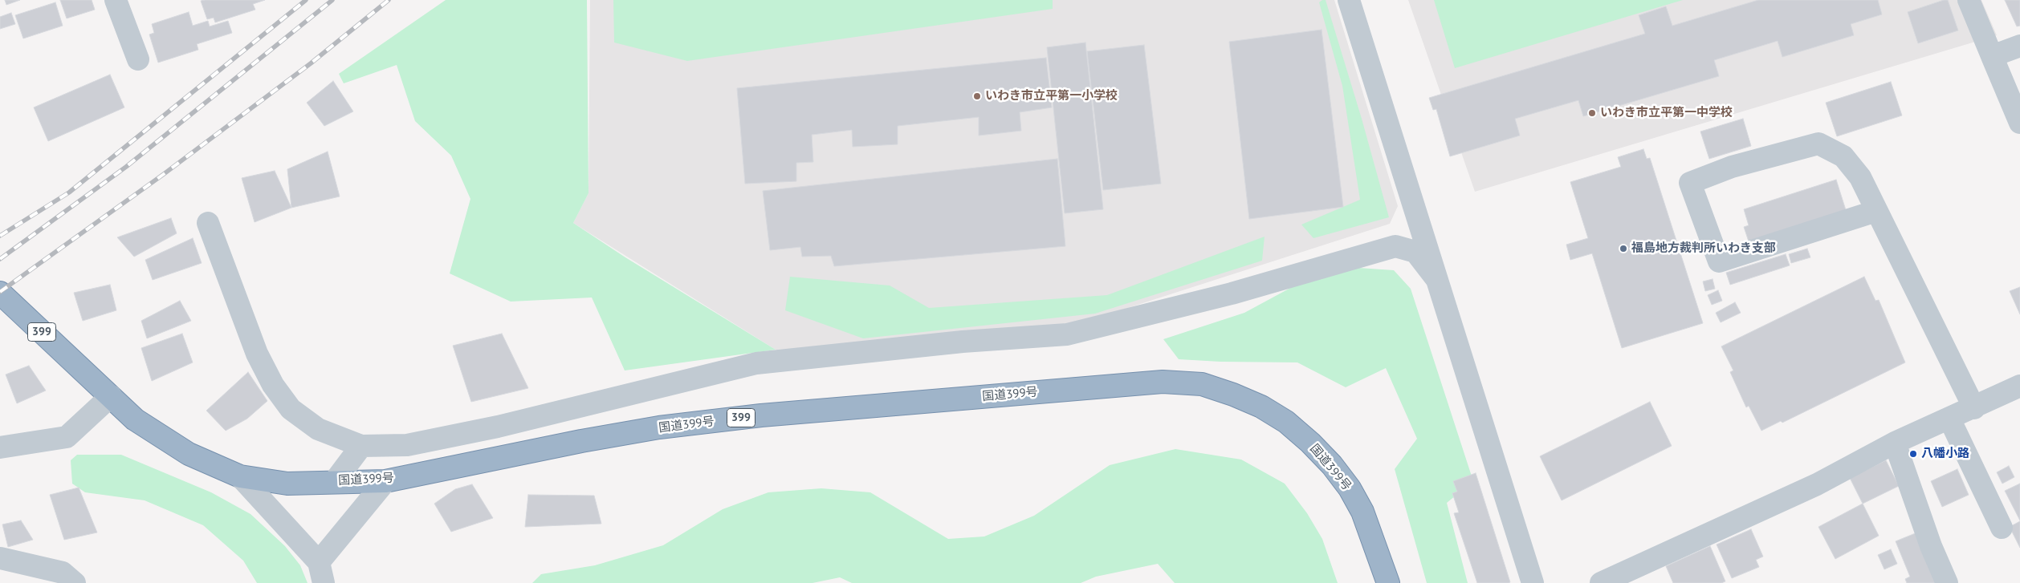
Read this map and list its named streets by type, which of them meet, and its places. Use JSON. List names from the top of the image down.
{
  "streets": {
    "highway": ["399", "国道399号"]
  },
  "places": [
    "いわき市立平第一小学校",
    "いわき市立平第一中学校",
    "福島地方裁判所いわき支部",
    "八幡小路"
  ]
}
